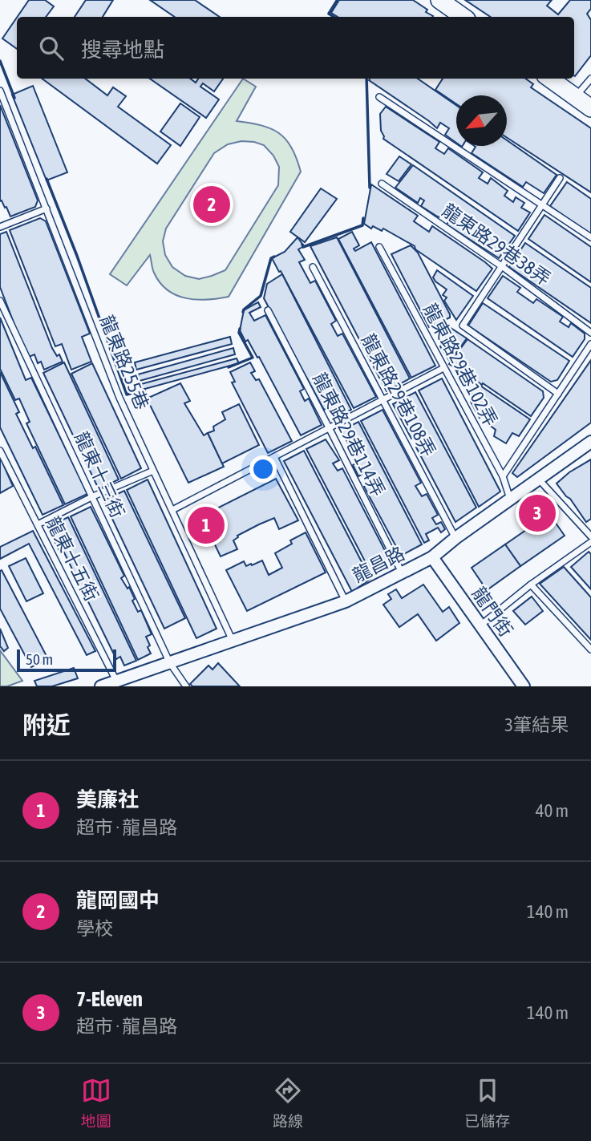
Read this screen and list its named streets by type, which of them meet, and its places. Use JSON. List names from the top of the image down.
{
  "streets": {
    "street": ["龍昌路", "龍門街"],
    "lane": [
      "龍東路29巷38弄",
      "龍東路255巷",
      "龍東路29巷102弄",
      "龍東路29巷108弄",
      "龍東路29巷114弄",
      "龍東十三街",
      "龍東十五街"
    ]
  },
  "crossings": [
    ["龍東路255巷", "龍昌路"],
    ["龍東路29巷102弄", "龍昌路"],
    ["龍東路29巷108弄", "龍昌路"],
    ["龍東路29巷114弄", "龍昌路"],
    ["龍東十三街", "龍昌路"],
    ["龍東十五街", "龍昌路"],
    ["龍昌路", "龍門街"]
  ],
  "scale_bar": "50 m",
  "north": "bottom left",
  "page": {
    "search": "搜尋地點",
    "pins": ["2", "3", "1"],
    "scale": "50 m",
    "heading": ["附近", "3筆結果"],
    "list": [
      {
        "mark": "1",
        "name": "美廉社",
        "note": "超市 · 龍昌路",
        "value": "40 m"
      },
      {
        "mark": "2",
        "name": "龍岡國中",
        "note": "學校",
        "value": "140 m"
      },
      {
        "mark": "3",
        "name": "7-Eleven",
        "note": "超市 · 龍昌路",
        "value": "140 m"
      }
    ],
    "nav": ["地圖", "路線", "已儲存"]
  }
}
